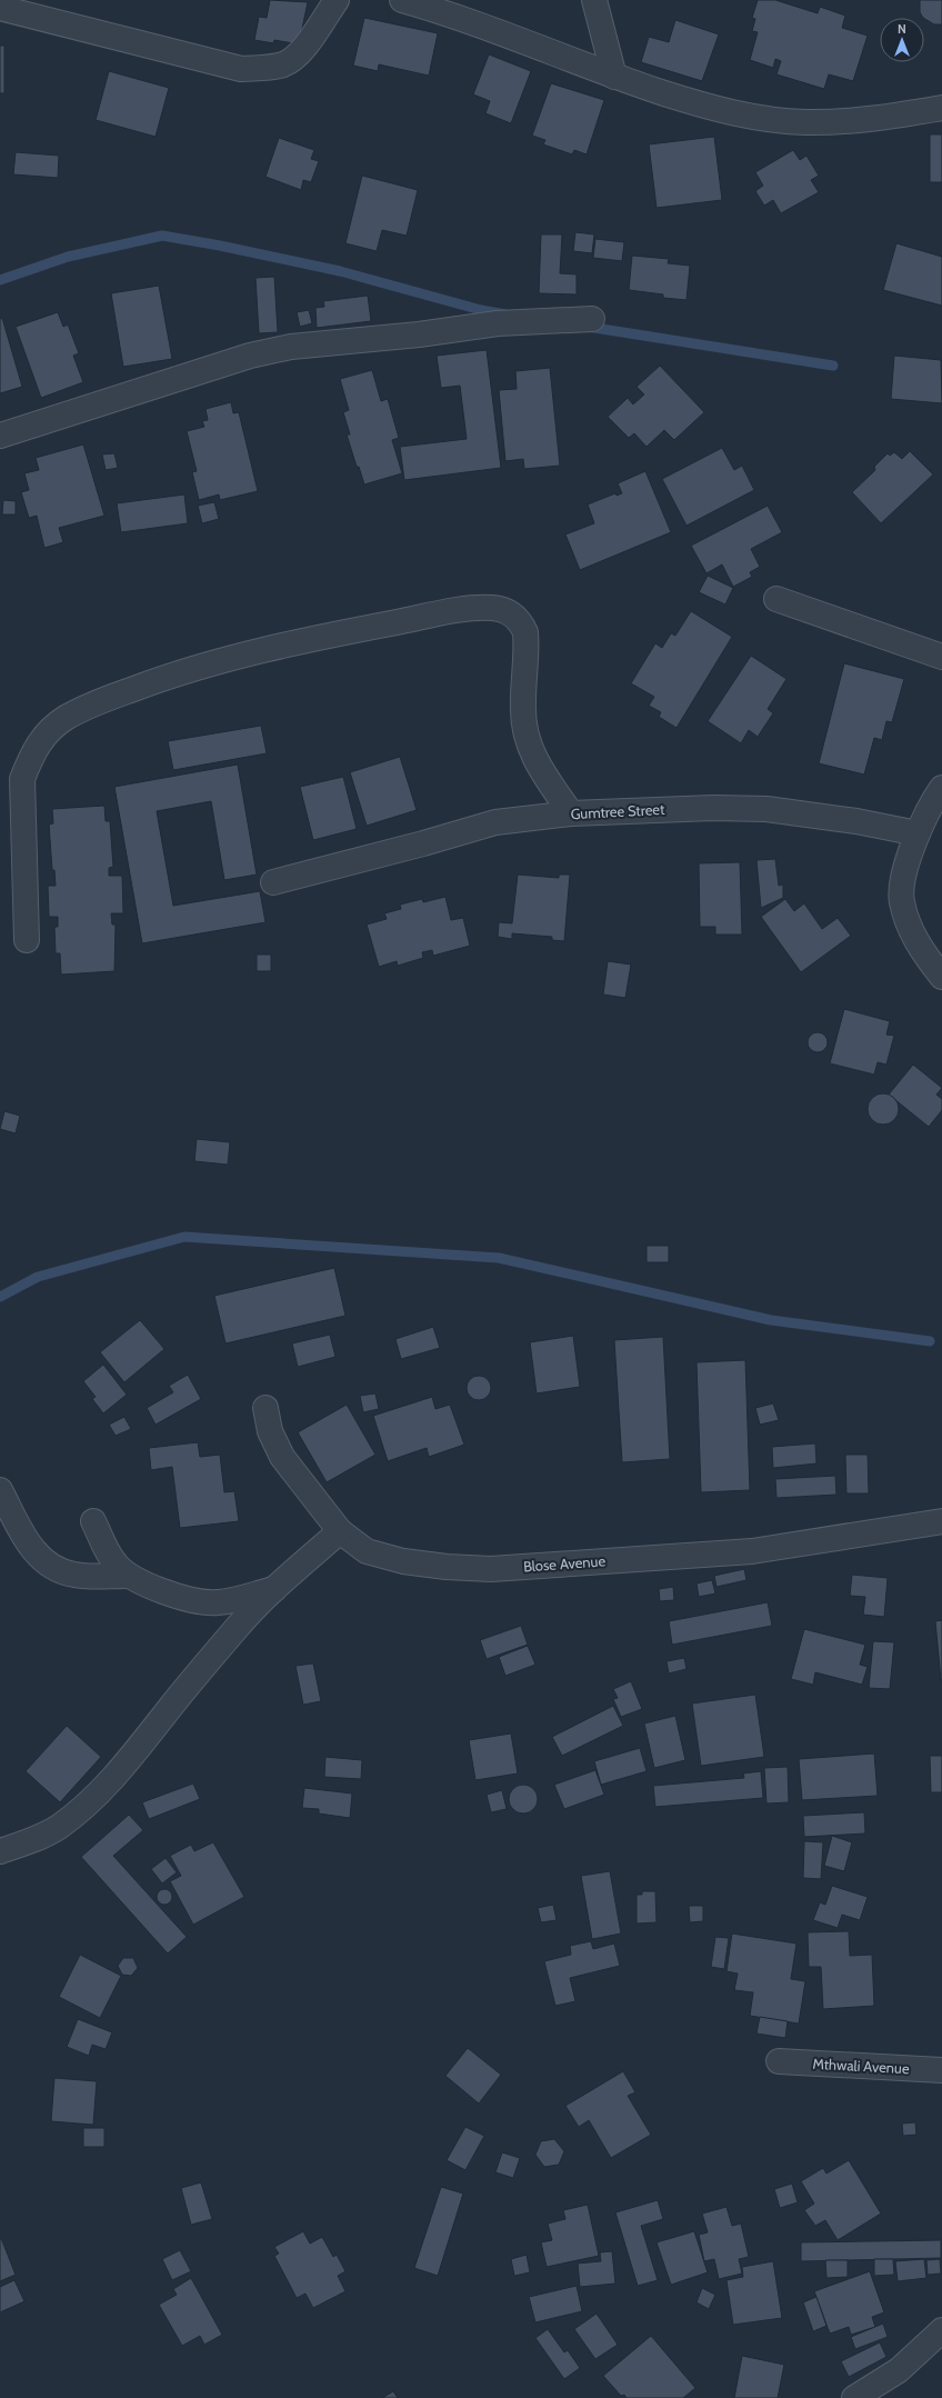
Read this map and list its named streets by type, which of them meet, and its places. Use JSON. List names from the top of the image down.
{
  "streets": {
    "street": ["Gumtree Street", "Blose Avenue", "Mthwali Avenue"]
  },
  "north": "top"
}
